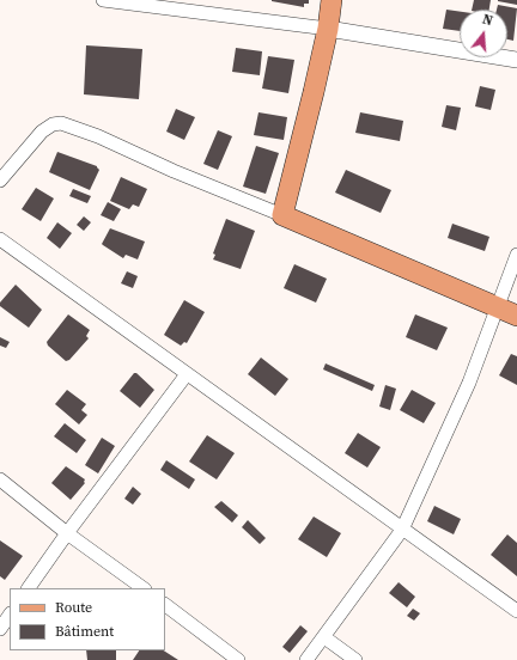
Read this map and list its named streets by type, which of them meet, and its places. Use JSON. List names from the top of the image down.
{
  "legend": ["Route", "Bâtiment"],
  "north": "top"
}
